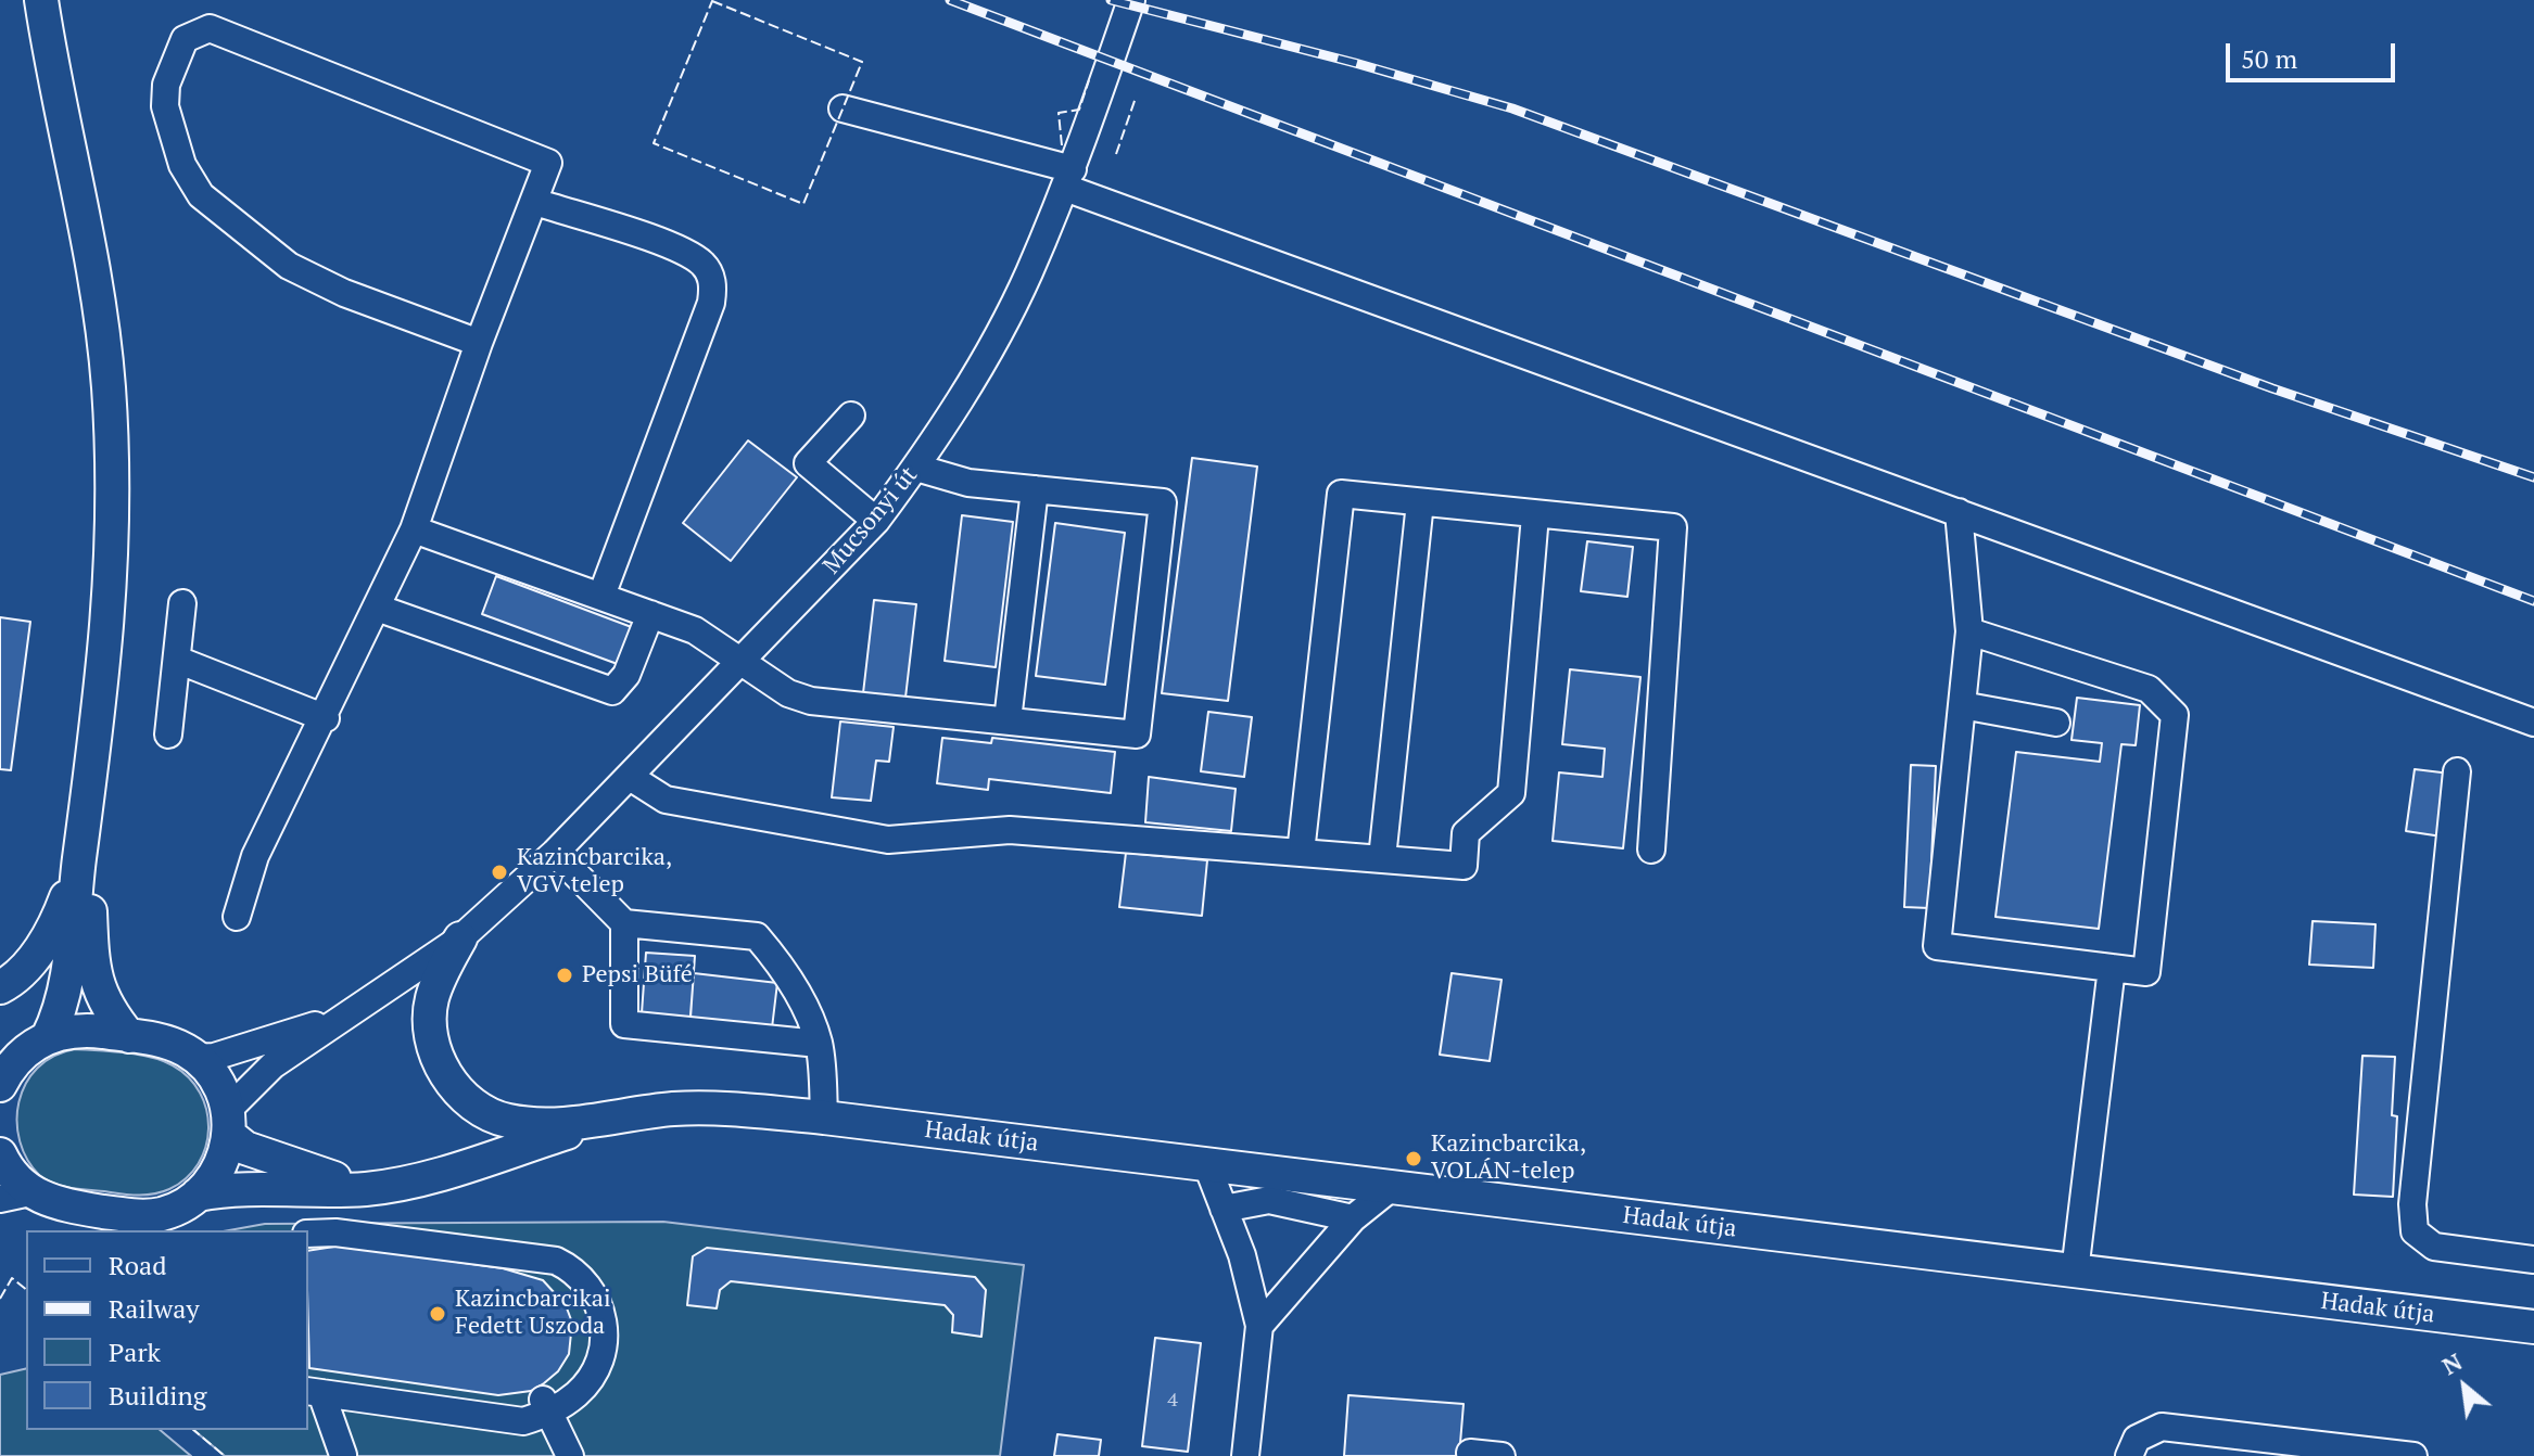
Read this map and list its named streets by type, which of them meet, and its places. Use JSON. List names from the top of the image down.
{
  "streets": {
    "main road": ["Hadak útja"],
    "street": ["Mucsonyi út"]
  },
  "places": [
    "Kazincbarcika, VGV telep",
    "Pepsi Büfé",
    "Kazincbarcika, VOLÁN-telep",
    "Kazincbarcikai Fedett Uszoda"
  ],
  "house_numbers": ["4"],
  "legend": [
    "Road",
    "Railway",
    "Park",
    "Building"
  ],
  "scale_bar": "50 m",
  "north": "top left"
}
